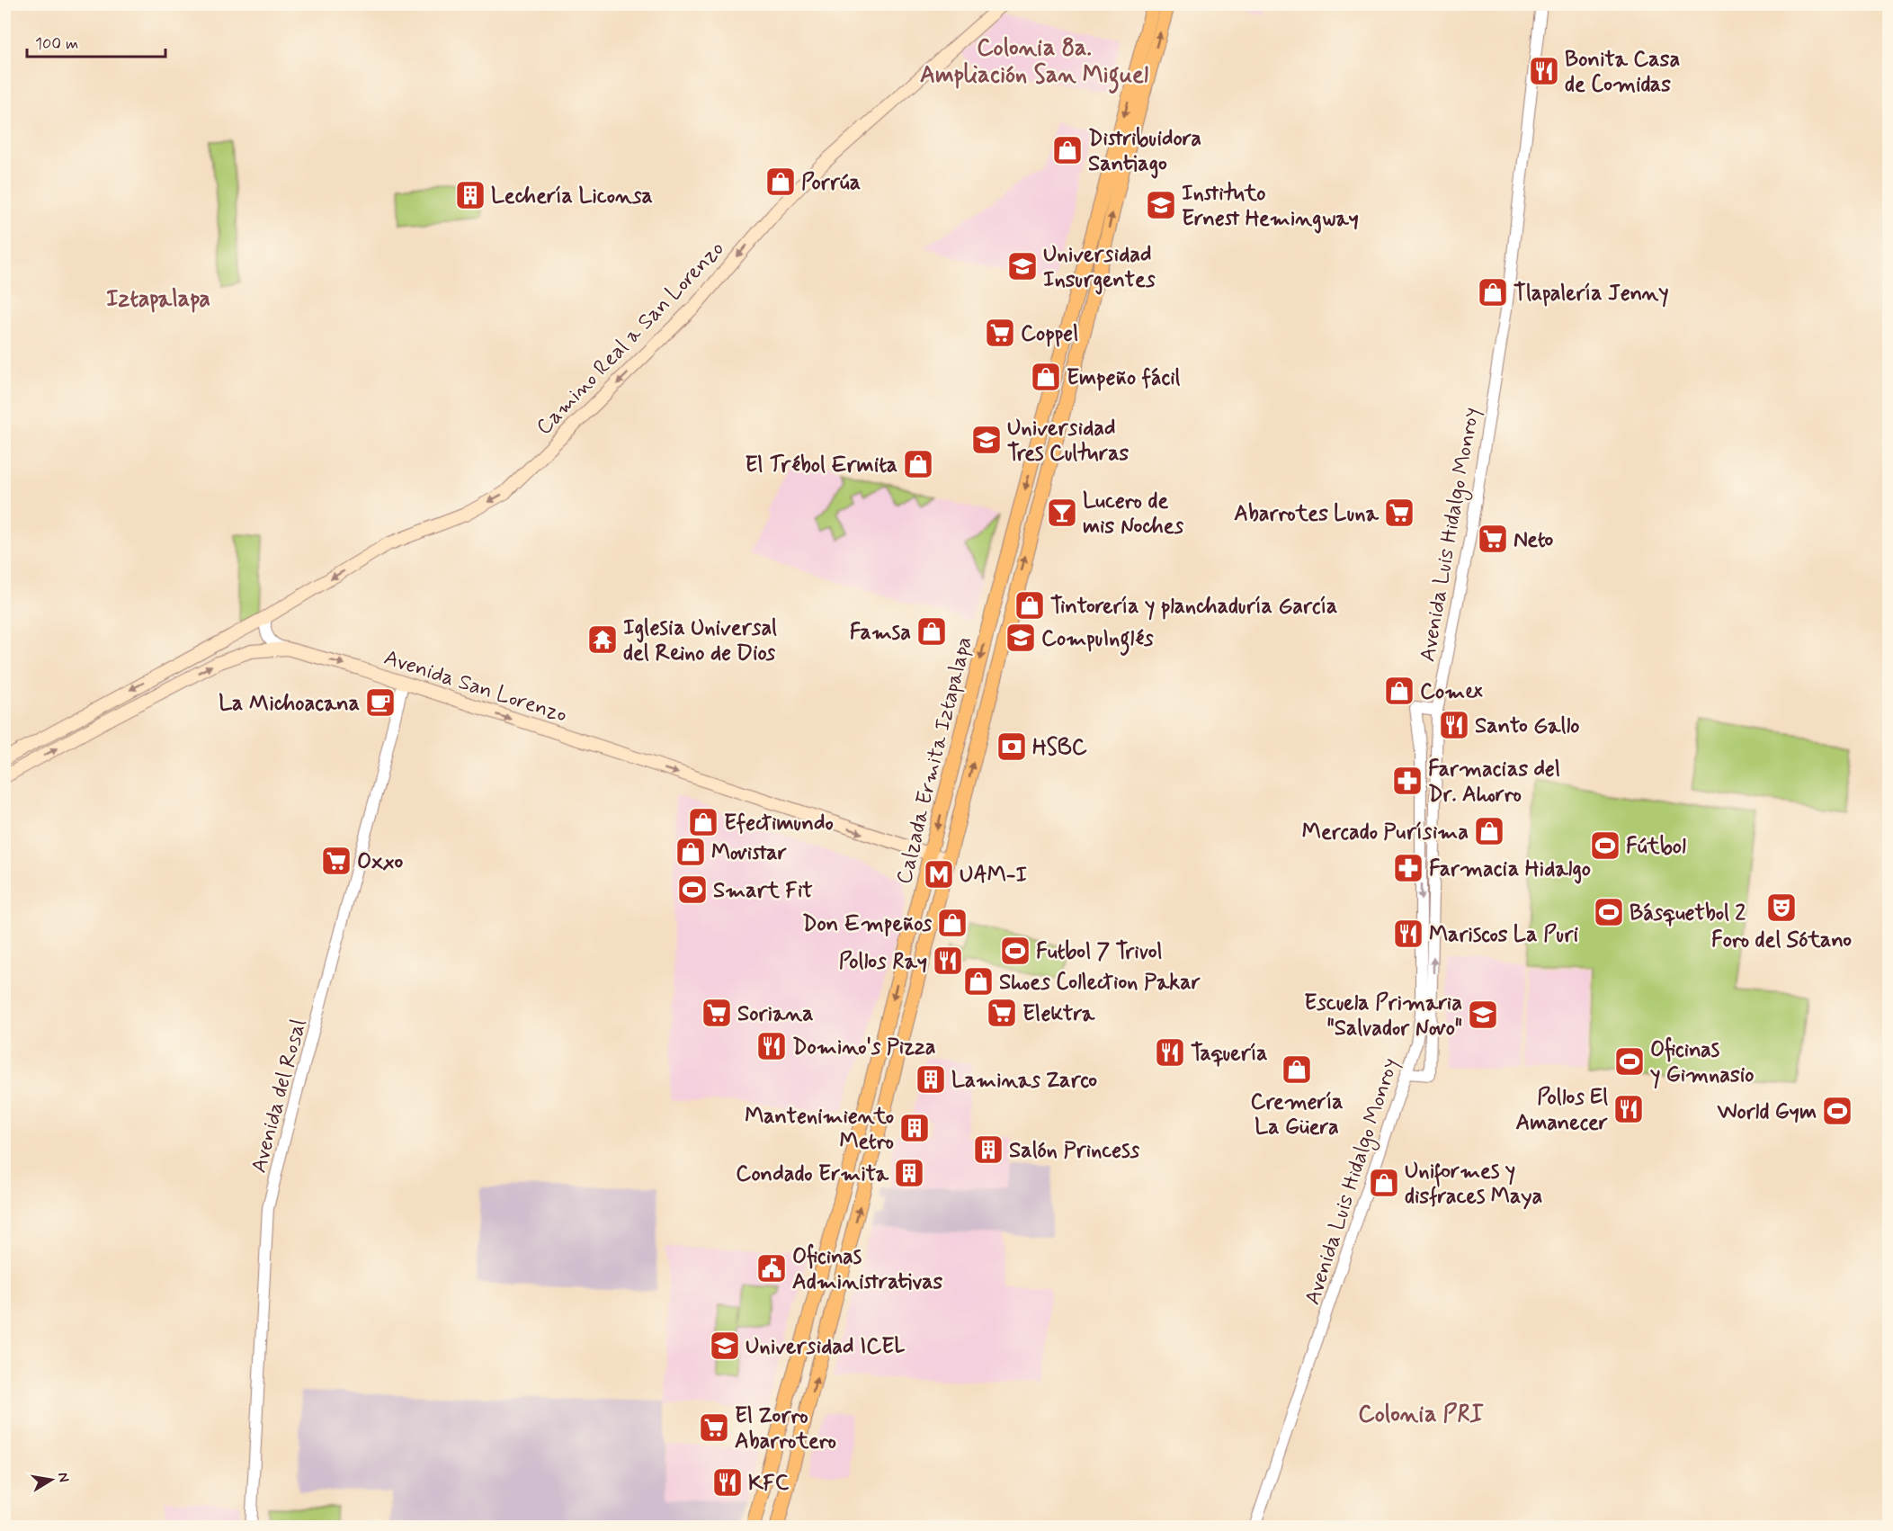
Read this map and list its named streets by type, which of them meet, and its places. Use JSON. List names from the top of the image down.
{
  "streets": {
    "main road": ["Camino Real a San Lorenzo", "Avenida San Lorenzo", "Calzada Ermita Iztapalapa"],
    "street": ["Avenida Luis Hidalgo Monroy", "Avenida del Rosal"]
  },
  "crossings": [
    ["Avenida San Lorenzo", "Calzada Ermita Iztapalapa"],
    ["Avenida San Lorenzo", "Avenida del Rosal"]
  ],
  "one_way": ["Camino Real a San Lorenzo", "Avenida San Lorenzo"],
  "districts": ["Colonia 8a. Ampliación San Miguel", "Iztapalapa", "Colonia PRI"],
  "places": {
    "restaurant": [
      "Bonita Casa de Comidas",
      "Santo Gallo",
      "Mariscos La Puri",
      "Pollos Ray",
      "Domino's Pizza",
      "Taquería",
      "Pollos El Amanecer",
      "KFC"
    ],
    "shop": [
      "Distribuidora Santiago",
      "Porrúa",
      "Tlapalería Jenny",
      "Empeño fácil",
      "El Trébol Ermita",
      "Tintorería y planchaduría García",
      "Famsa",
      "Comex",
      "Efectimundo",
      "Mercado Purísima",
      "Movistar",
      "Don Empeños",
      "Shoes Collection Pakar",
      "Cremería La Güera",
      "Uniformes y disfraces Maya"
    ],
    "building": [
      "Lechería Liconsa",
      "Laminas Zarco",
      "Mantenimiento Metro",
      "Salón Princess",
      "Condado Ermita"
    ],
    "school or university": [
      "Instituto Ernest Hemingway",
      "Universidad Insurgentes",
      "Universidad Tres Culturas",
      "CompuInglés",
      "Escuela Primaria \"Salvador Novo\"",
      "Universidad ICEL"
    ],
    "supermarket": [
      "Coppel",
      "Abarrotes Luna",
      "Neto",
      "Oxxo",
      "Soriana",
      "Elektra",
      "El Zorro Abarrotero"
    ],
    "bar": ["Lucero de mis Noches"],
    "temple": ["Iglesia Universal del Reino de Dios"],
    "cafe": ["La Michoacana"],
    "bank": ["HSBC"],
    "pharmacy": ["Farmacias del Dr. Ahorro", "Farmacia Hidalgo"],
    "sports": [
      "Fútbol",
      "Smart Fit",
      "Básquetbol 2",
      "Futbol 7 Trivol",
      "Oficinas y Gimnasio",
      "World Gym"
    ],
    "metro station": ["UAM-I"],
    "theatre": ["Foro del Sótano"],
    "public building": ["Oficinas Administrativas"]
  },
  "scale_bar": "100 m",
  "north": "right"
}
